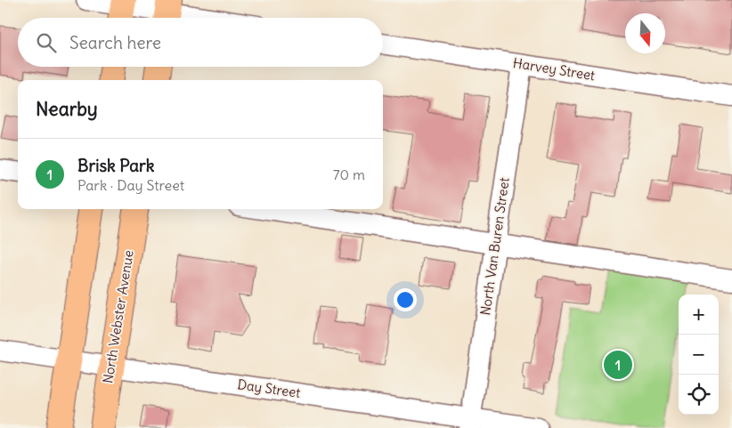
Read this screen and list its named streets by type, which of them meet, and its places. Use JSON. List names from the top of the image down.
{
  "streets": {
    "main road": ["North Webster Avenue"],
    "street": ["Harvey Street", "North Van Buren Street", "Day Street"]
  },
  "crossings": [
    ["Harvey Street", "North Van Buren Street"],
    ["North Van Buren Street", "Day Street"],
    ["North Webster Avenue", "Day Street"]
  ],
  "north": "bottom",
  "page": {
    "search": "Search here",
    "heading": "Nearby",
    "list": [
      {
        "mark": "1",
        "name": "Brisk Park",
        "note": "Park · Day Street",
        "value": "70 m"
      }
    ],
    "map_buttons": ["+", "−"],
    "pins": "1"
  }
}
